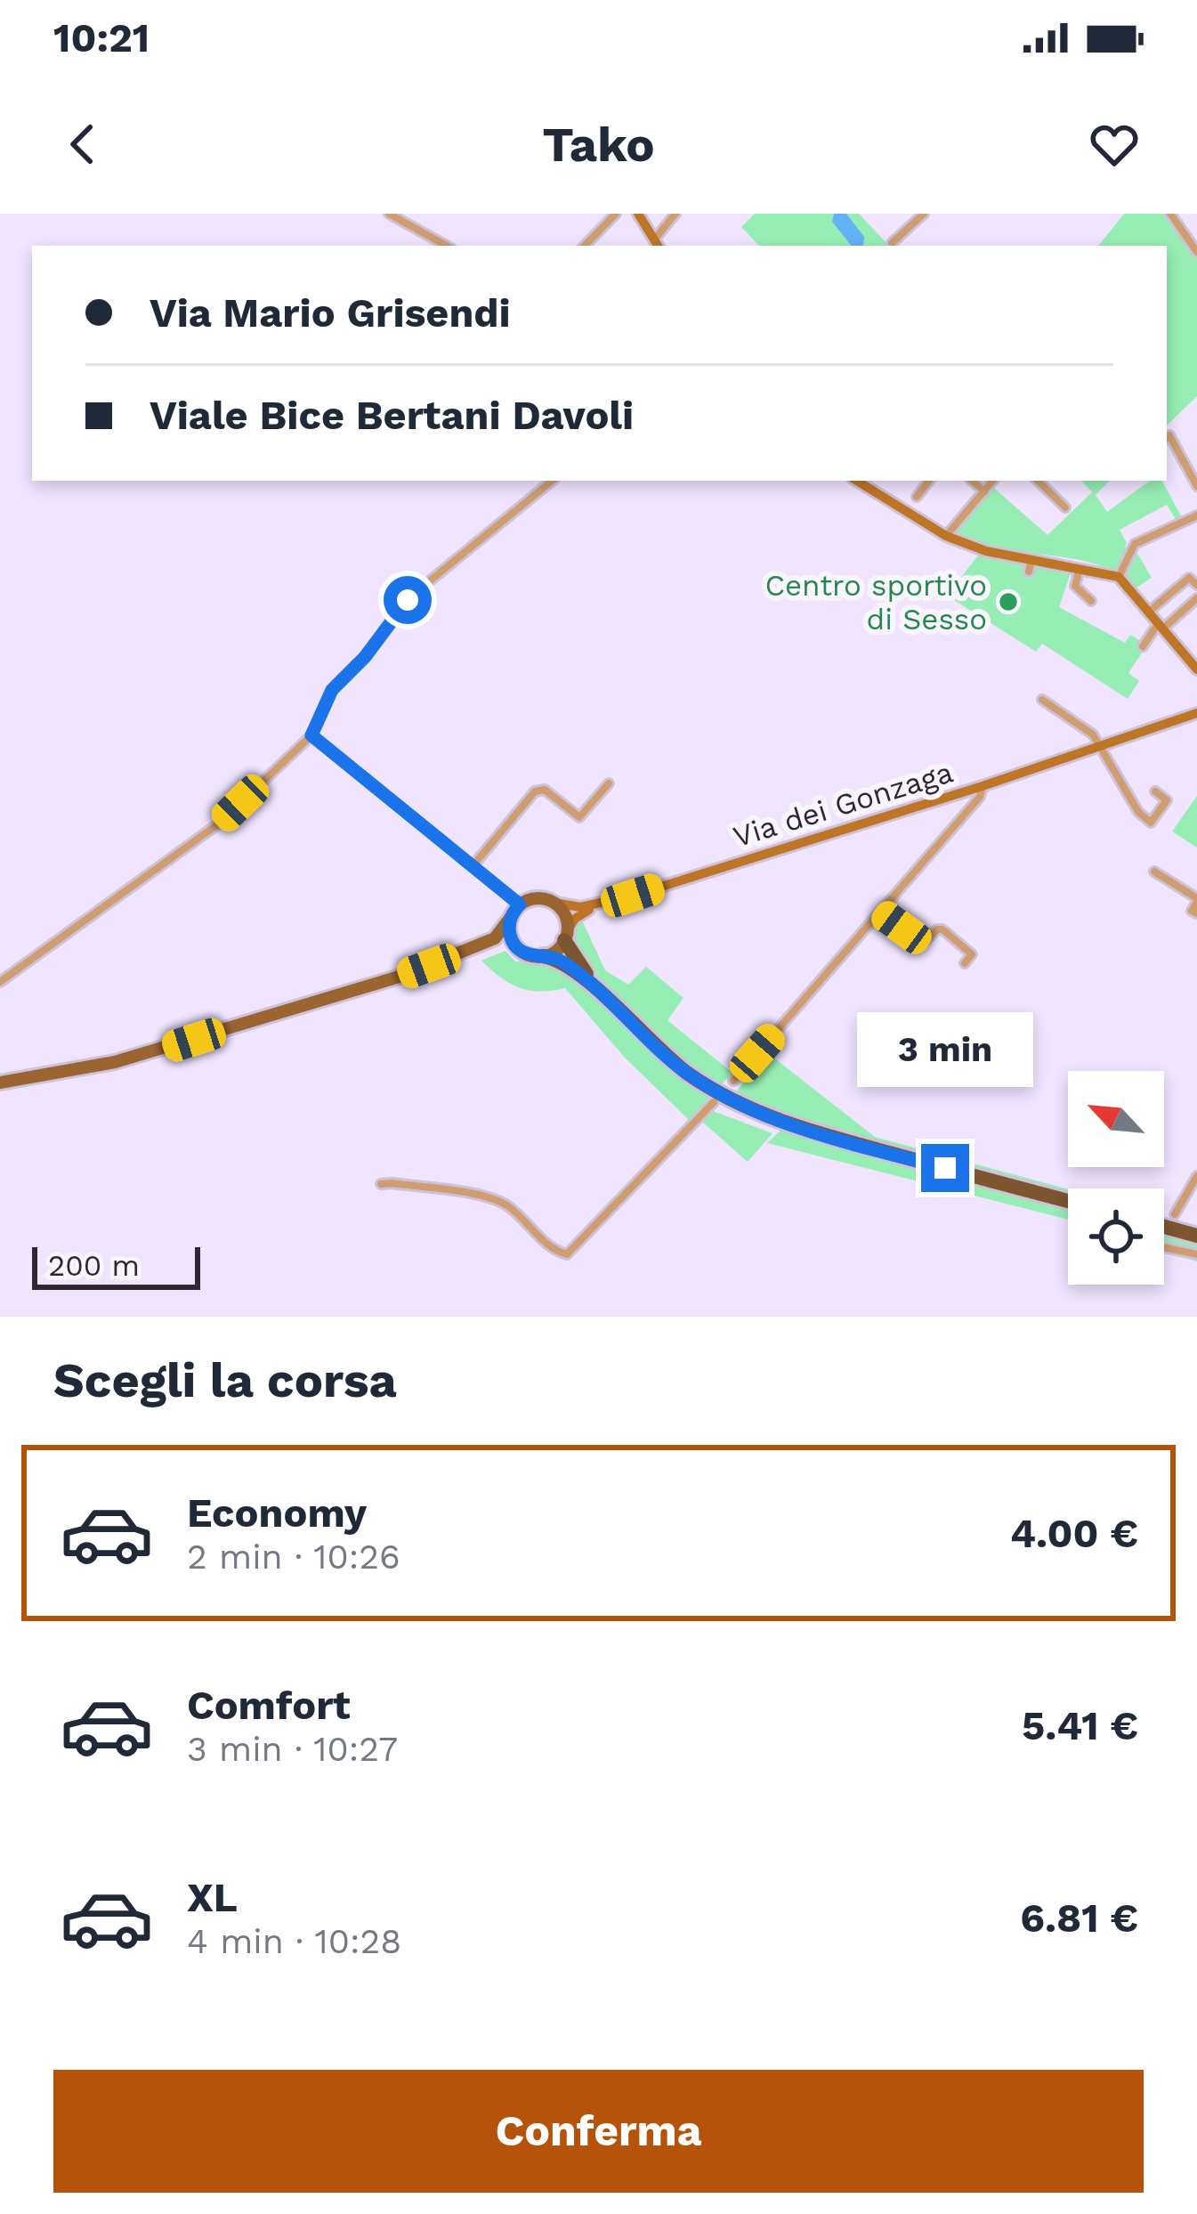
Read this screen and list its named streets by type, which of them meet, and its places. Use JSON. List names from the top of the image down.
{
  "streets": {
    "main road": ["Via dei Gonzaga"]
  },
  "places": ["Centro sportivo di Sesso"],
  "scale_bar": "200 m",
  "north": "top left",
  "page": {
    "status": "10:21",
    "header": "Tako",
    "banner": ["Via Mario Grisendi", "Viale Bice Bertani Davoli"],
    "bubble": "3 min",
    "scale": "200 m",
    "heading": "Scegli la corsa",
    "list": [
      {
        "name": "Economy",
        "note": "2 min · 10:26",
        "value": "4.00 €"
      },
      {
        "name": "Comfort",
        "note": "3 min · 10:27",
        "value": "5.41 €"
      },
      {
        "name": "XL",
        "note": "4 min · 10:28",
        "value": "6.81 €"
      }
    ],
    "buttons": "Conferma"
  }
}
